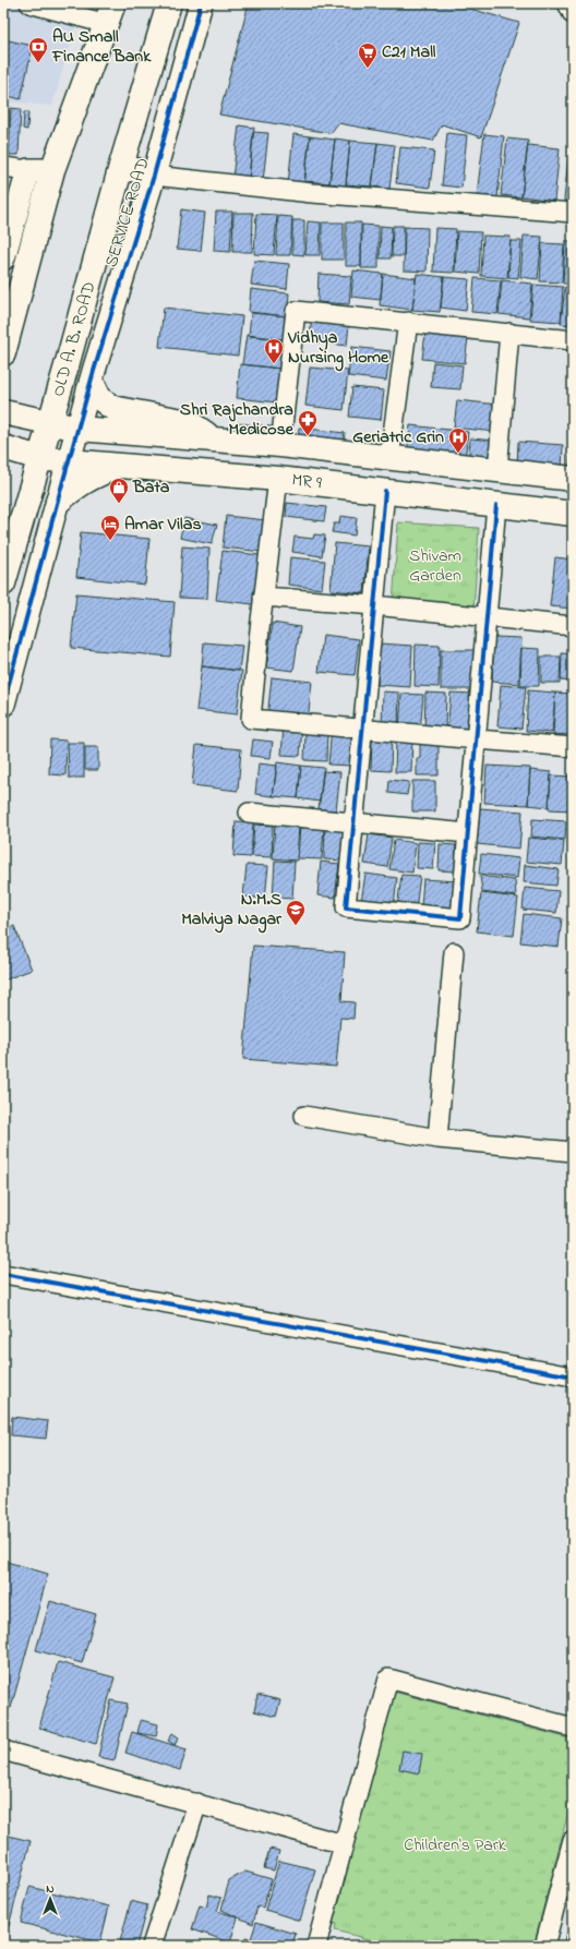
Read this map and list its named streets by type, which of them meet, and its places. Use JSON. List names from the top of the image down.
{
  "streets": {
    "main road": ["OLD A. B. ROAD", "MR 9"],
    "street": ["SERVICE ROAD"]
  },
  "crossings": [
    ["SERVICE ROAD", "MR 9"],
    ["OLD A. B. ROAD", "MR 9"]
  ],
  "parks": ["Shivam Garden", "Children's Park"],
  "places": {
    "bank": ["AU Small Finance Bank"],
    "supermarket": ["C21 Mall"],
    "hospital": ["Vidhya Nursing Home", "Geriatric Grin"],
    "pharmacy": ["Shri Rajchandra Medicose"],
    "shop": ["Bata"],
    "hotel": ["Amar Vilas"],
    "school or university": ["N.M.S Malviya Nagar"]
  },
  "north": "top"
}
